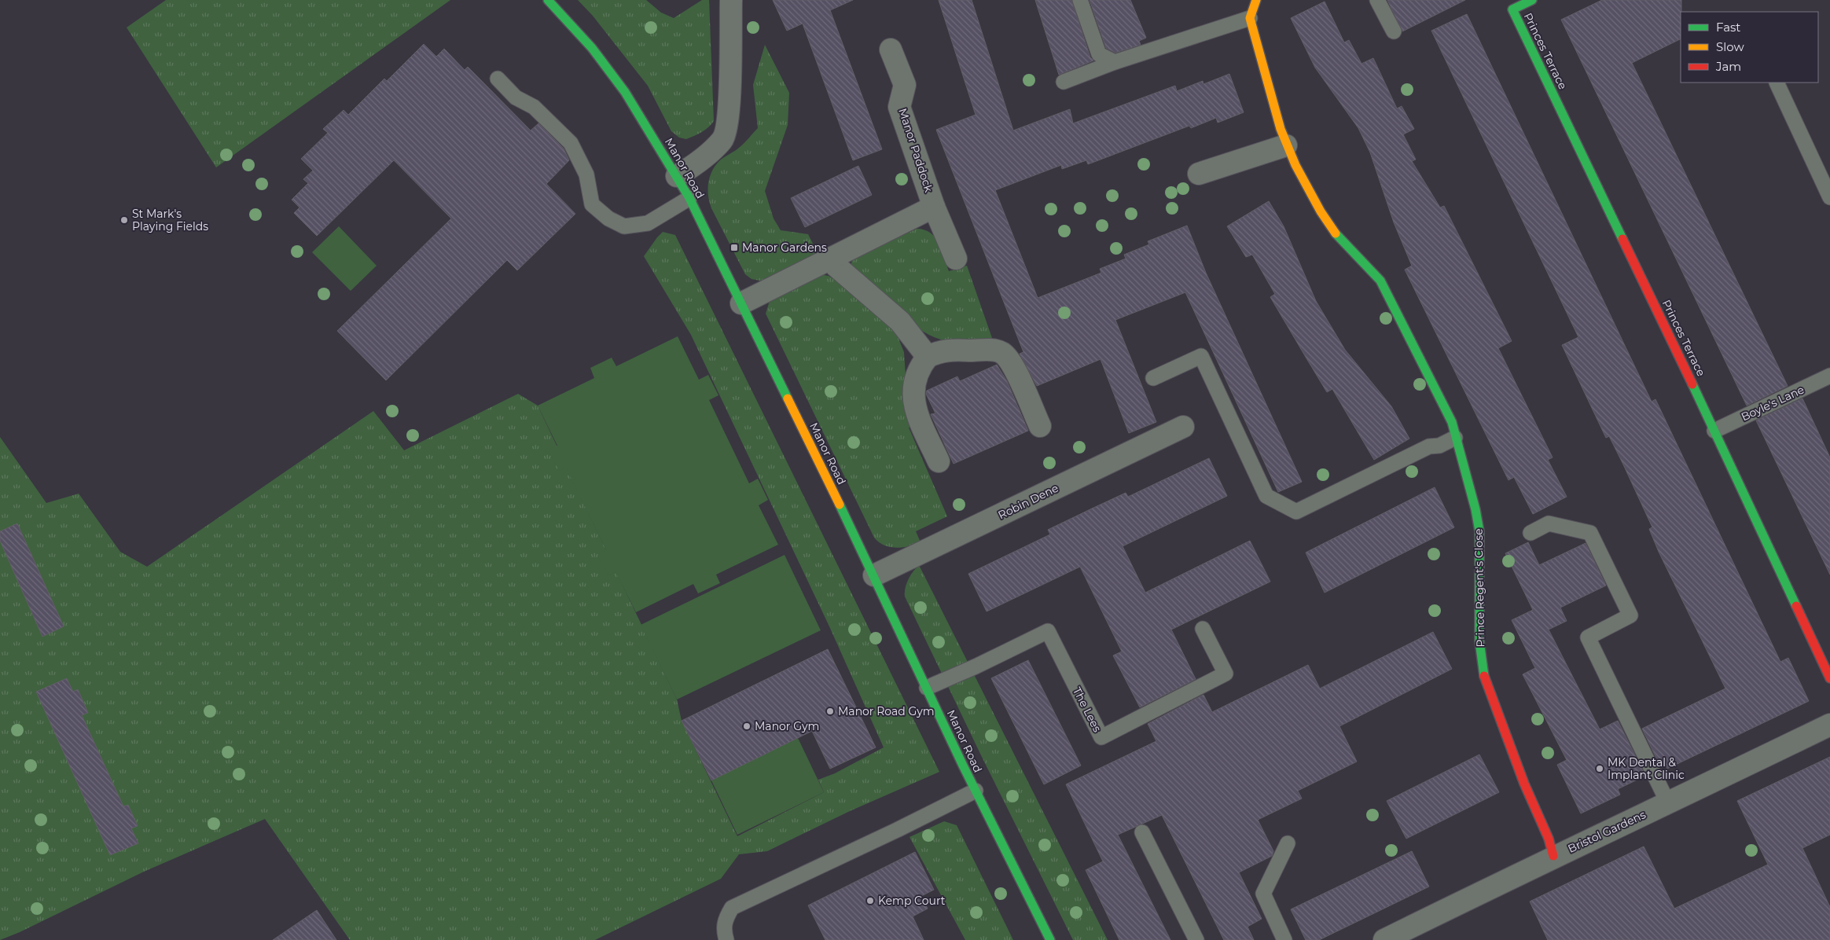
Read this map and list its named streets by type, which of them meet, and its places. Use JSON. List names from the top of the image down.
{
  "streets": {
    "street": [
      "Princes Terrace",
      "Manor Paddock",
      "Manor Road",
      "Robin Dene",
      "Prince Regent's Close",
      "Bristol Gardens"
    ],
    "lane": ["Boyle's Lane", "The Lees"]
  },
  "crossings": [
    ["Princes Terrace", "Boyle's Lane"],
    ["Manor Paddock", "Manor Road"],
    ["Manor Road", "Robin Dene"],
    ["Manor Road", "The Lees"],
    ["Prince Regent's Close", "Bristol Gardens"]
  ],
  "places": {
    "other": [
      "St Mark's Playing Fields",
      "Manor Road Gym",
      "Manor Gym",
      "MK Dental & Implant Clinic",
      "Kemp Court"
    ],
    "transit": ["Manor Gardens"]
  },
  "legend": ["Fast", "Slow", "Jam"]
}
